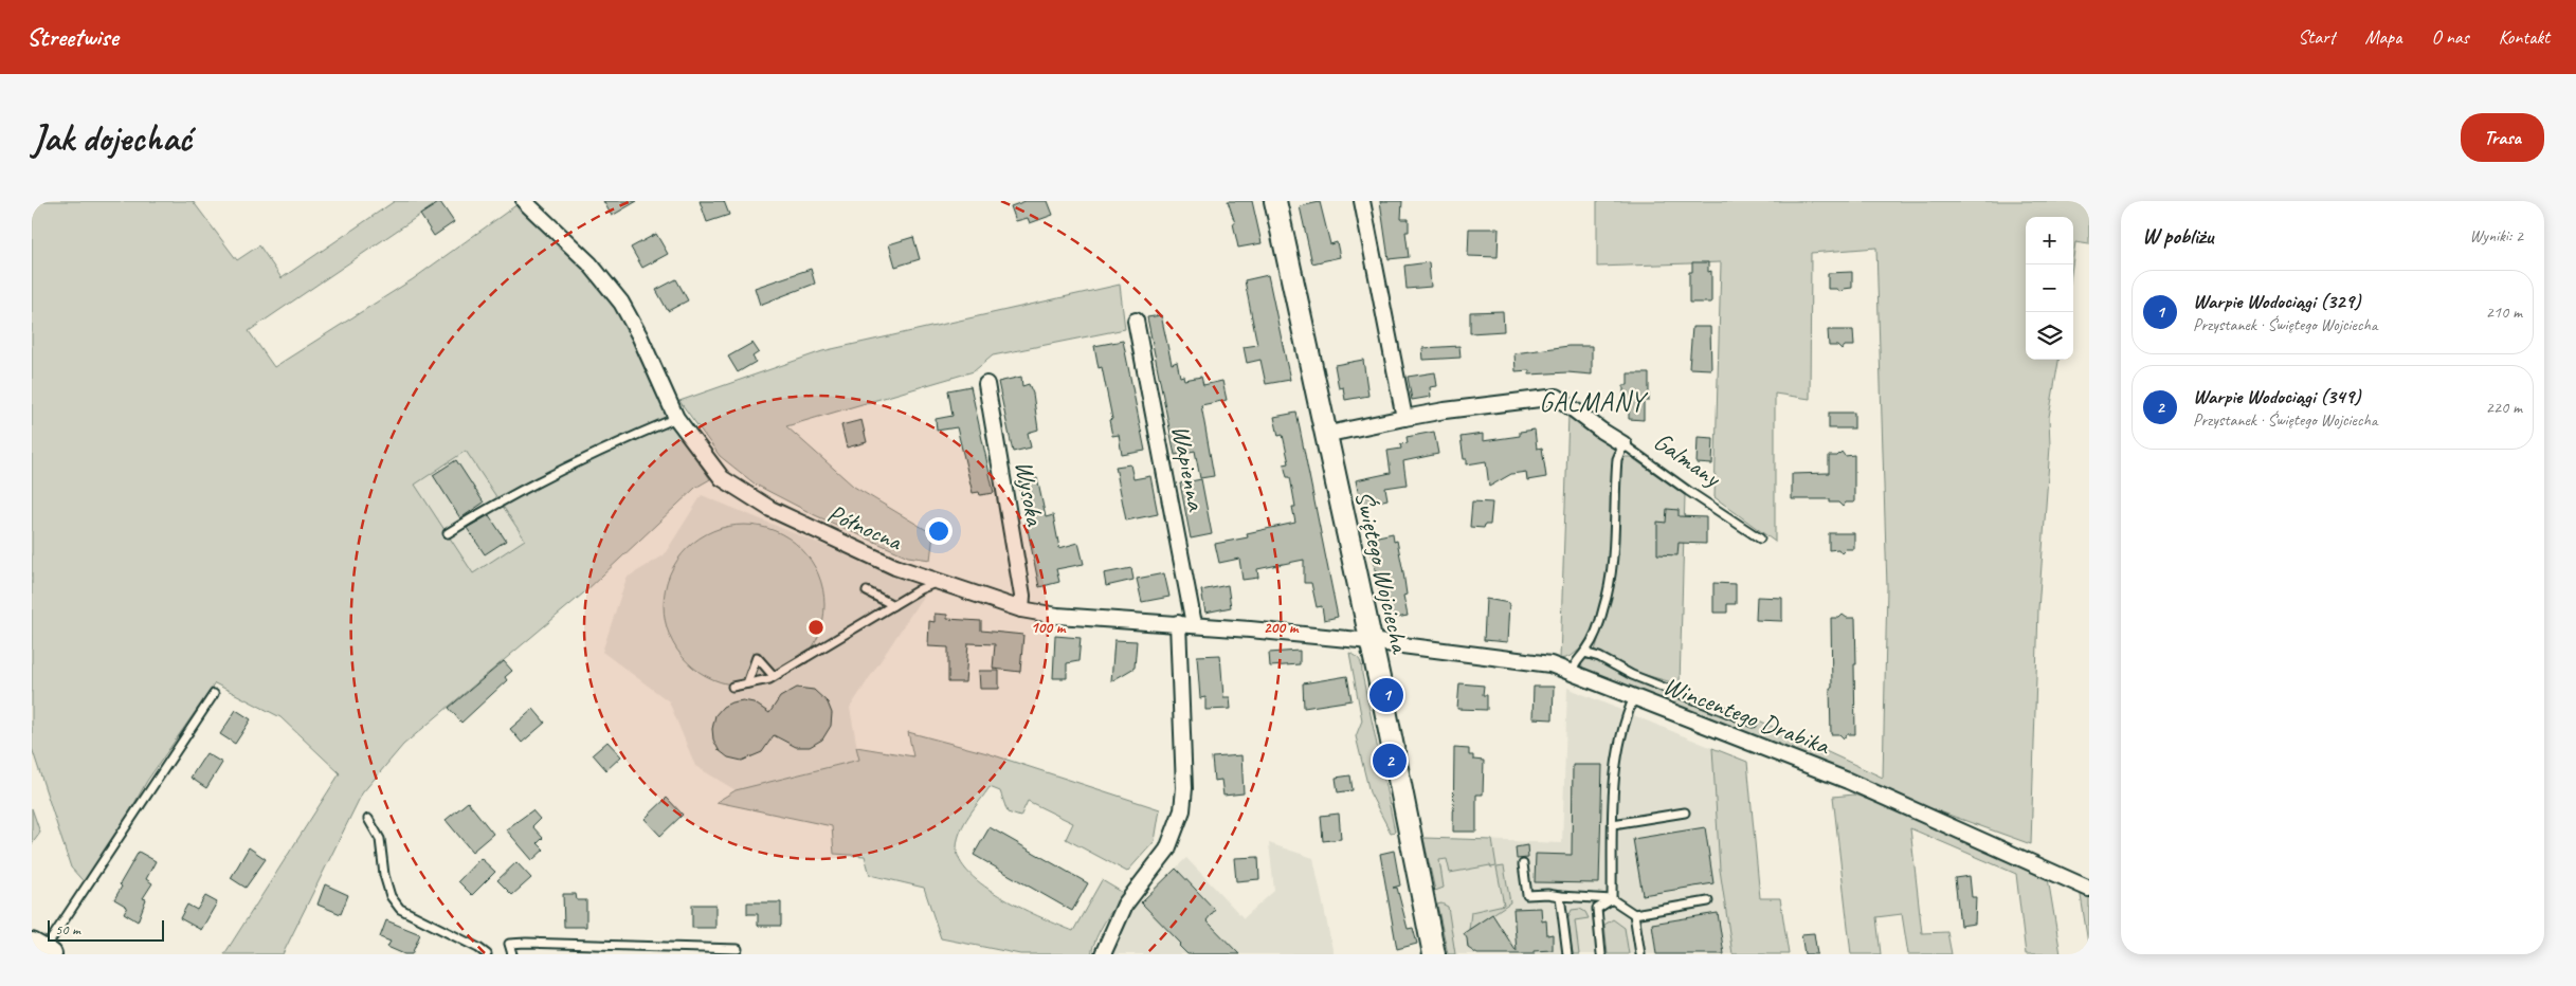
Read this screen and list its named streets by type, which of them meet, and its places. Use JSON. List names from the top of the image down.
{
  "streets": {
    "street": [
      "Galmany",
      "Wapienna",
      "Wysoka",
      "Północna",
      "Świętego Wojciecha",
      "Wincentego Drabika"
    ]
  },
  "crossings": [
    ["Galmany", "Świętego Wojciecha"],
    ["Wapienna", "Północna"],
    ["Wysoka", "Północna"],
    ["Północna", "Świętego Wojciecha"],
    ["Północna", "Wincentego Drabika"],
    ["Świętego Wojciecha", "Wincentego Drabika"]
  ],
  "districts": ["GALMANY"],
  "scale_bar": "50 m",
  "page": {
    "header": "Streetwise",
    "nav": [
      "Start",
      "Mapa",
      "O nas",
      "Kontakt"
    ],
    "buttons": "Trasa",
    "title": "Jak dojechać",
    "heading": ["W pobliżu", "Wyniki: 2"],
    "map_buttons": ["+", "−"],
    "list": [
      {
        "mark": "1",
        "name": "Warpie Wodociągi (329)",
        "note": "Przystanek · Świętego Wojciecha",
        "value": "210 m"
      },
      {
        "mark": "2",
        "name": "Warpie Wodociągi (349)",
        "note": "Przystanek · Świętego Wojciecha",
        "value": "220 m"
      }
    ],
    "pins": ["1", "2"],
    "scale": "50 m"
  },
  "rings": ["100 m", "200 m"]
}
